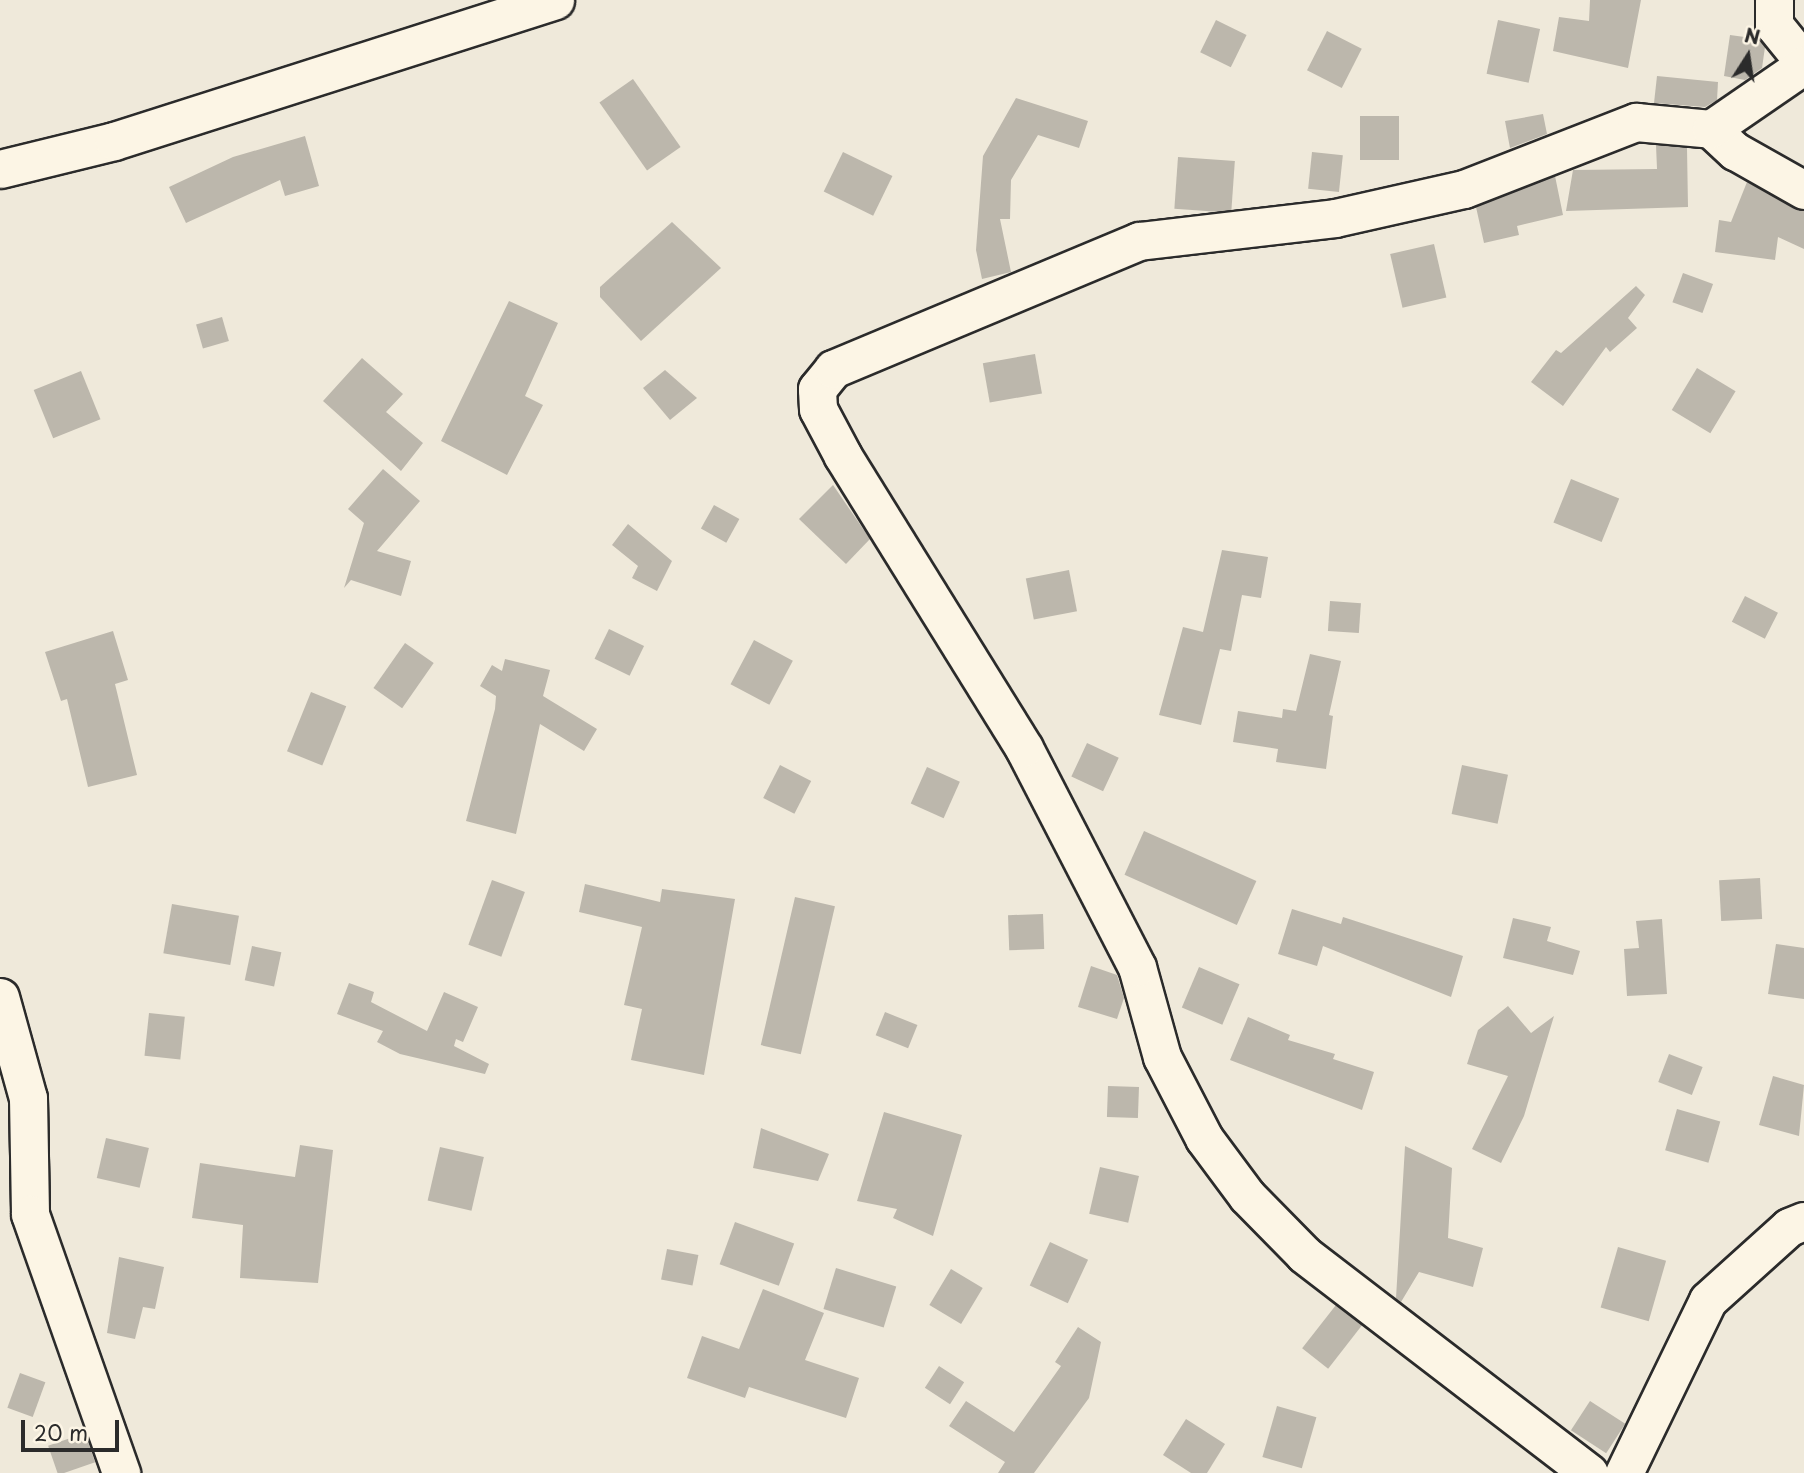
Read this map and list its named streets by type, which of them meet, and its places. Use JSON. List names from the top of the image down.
{
  "scale_bar": "20 m",
  "north": "top"
}
